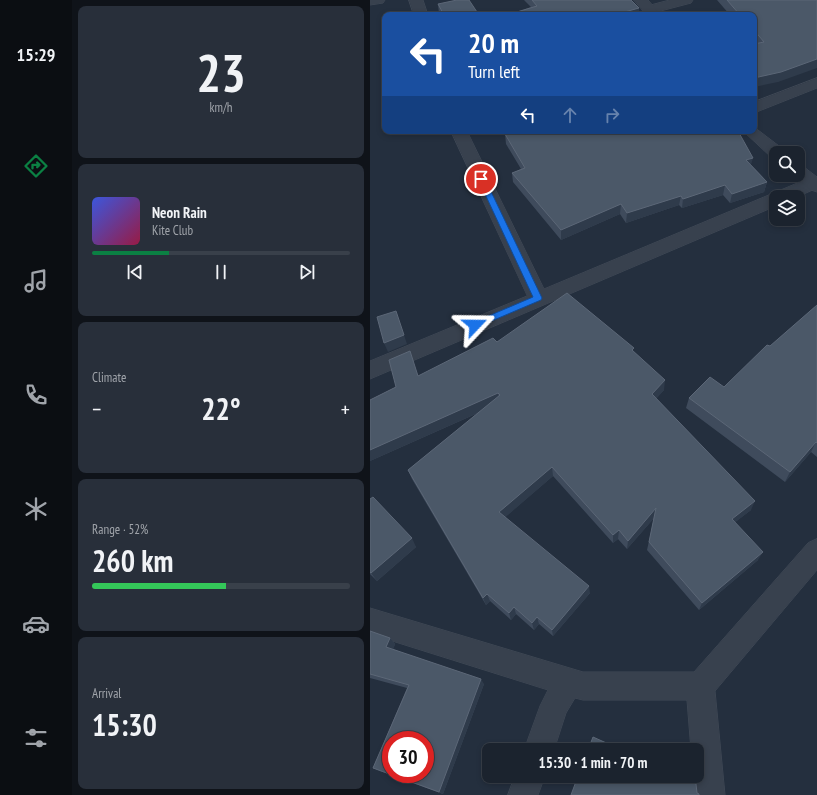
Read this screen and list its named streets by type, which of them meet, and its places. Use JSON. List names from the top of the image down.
{
  "page": {
    "tabs": "15:29",
    "tile": [
      ["23", "km/h"],
      "Climate",
      ["Range · 52%", "260 km"],
      ["Arrival", "15:30"]
    ],
    "turn": ["20 m", "Turn left"],
    "song": ["Neon Rain", "Kite Club"],
    "heat": ["−", "22°", "+"],
    "limit": "30",
    "trip": "15:30 · 1 min · 70 m"
  }
}
